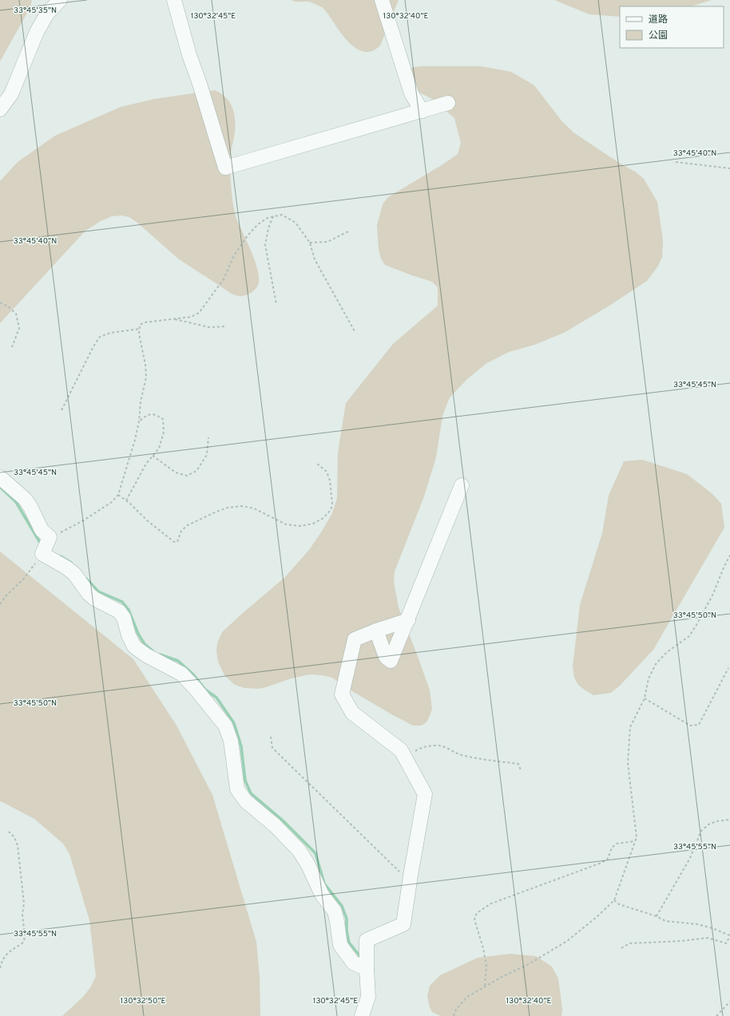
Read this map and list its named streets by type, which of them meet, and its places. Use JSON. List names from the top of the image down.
{
  "legend": ["道路", "公園"],
  "coordinates": [
    "33°45'35\"N",
    "130°32'45\"E",
    "130°32'40\"E",
    "33°45'40\"N",
    "33°45'45\"N",
    "33°45'50\"N",
    "33°45'55\"N",
    "130°32'50\"E"
  ]
}
